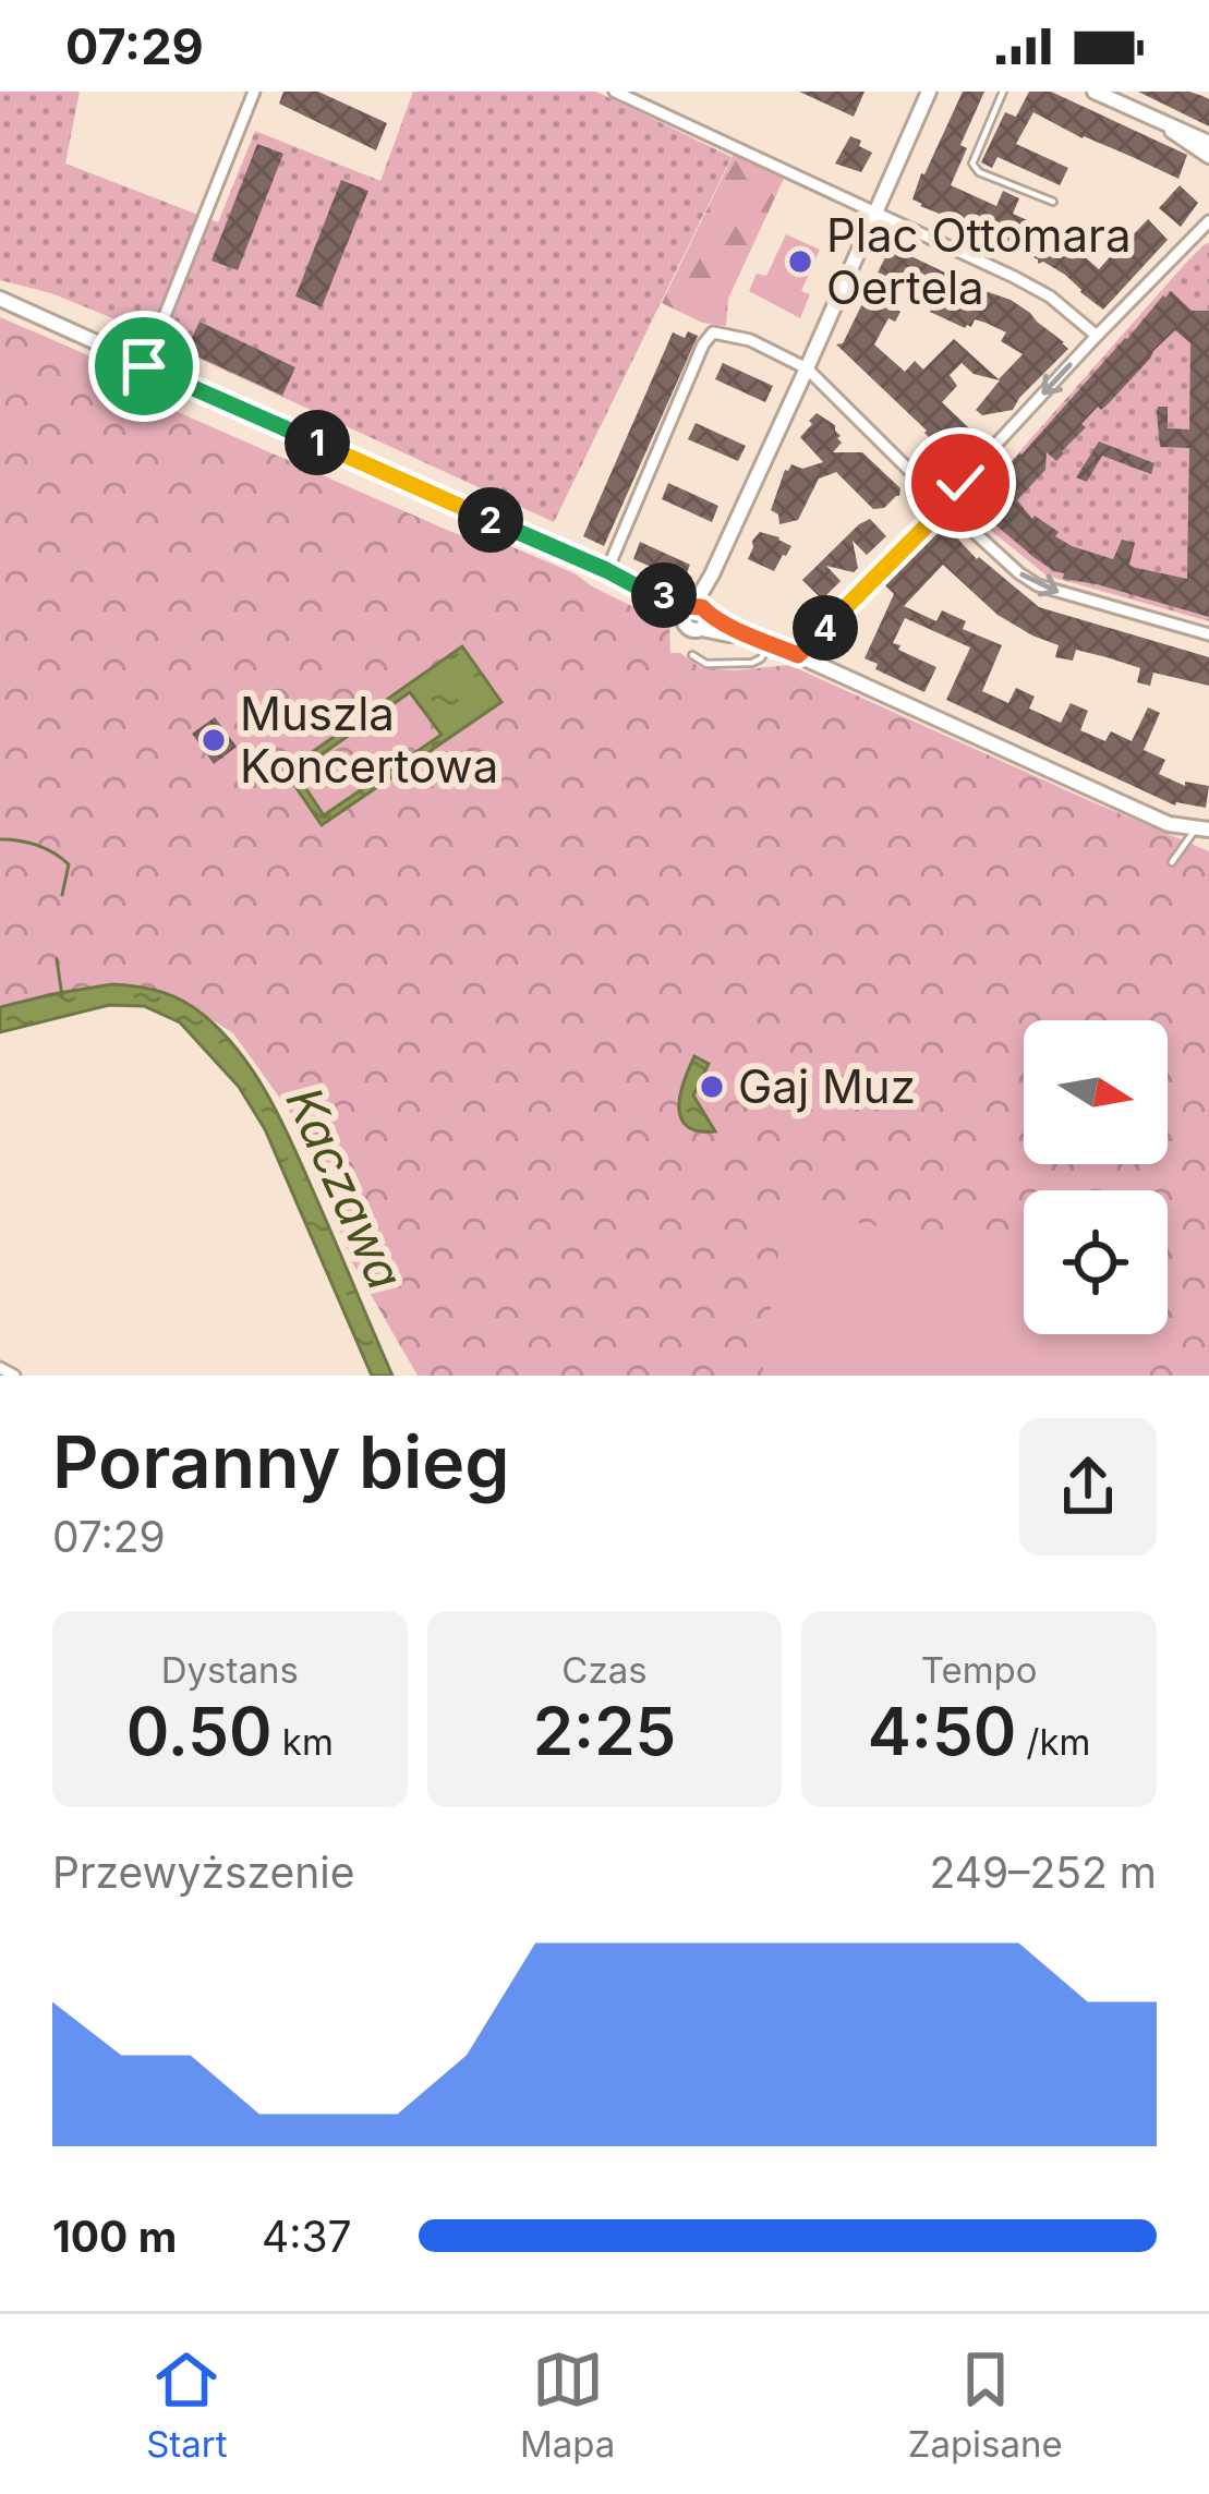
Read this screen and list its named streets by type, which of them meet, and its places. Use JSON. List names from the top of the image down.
{
  "water": ["Kaczawa"],
  "places": ["Plac Ottomara Oertela", "Muszla Koncertowa", "Gaj Muz"],
  "north": "right",
  "page": {
    "status": "07:29",
    "pins": [
      "1",
      "2",
      "3",
      "4"
    ],
    "heading": ["Poranny bieg", "07:29"],
    "stats": [
      ["Dystans", "0.50 km"],
      ["Czas", "2:25"],
      ["Tempo", "4:50 /km"]
    ],
    "chart": ["Przewyższenie", "249–252 m"],
    "list": [
      {
        "name": "100 m",
        "note": "4:37"
      }
    ],
    "tabs": ["Start", "Mapa", "Zapisane"]
  }
}
